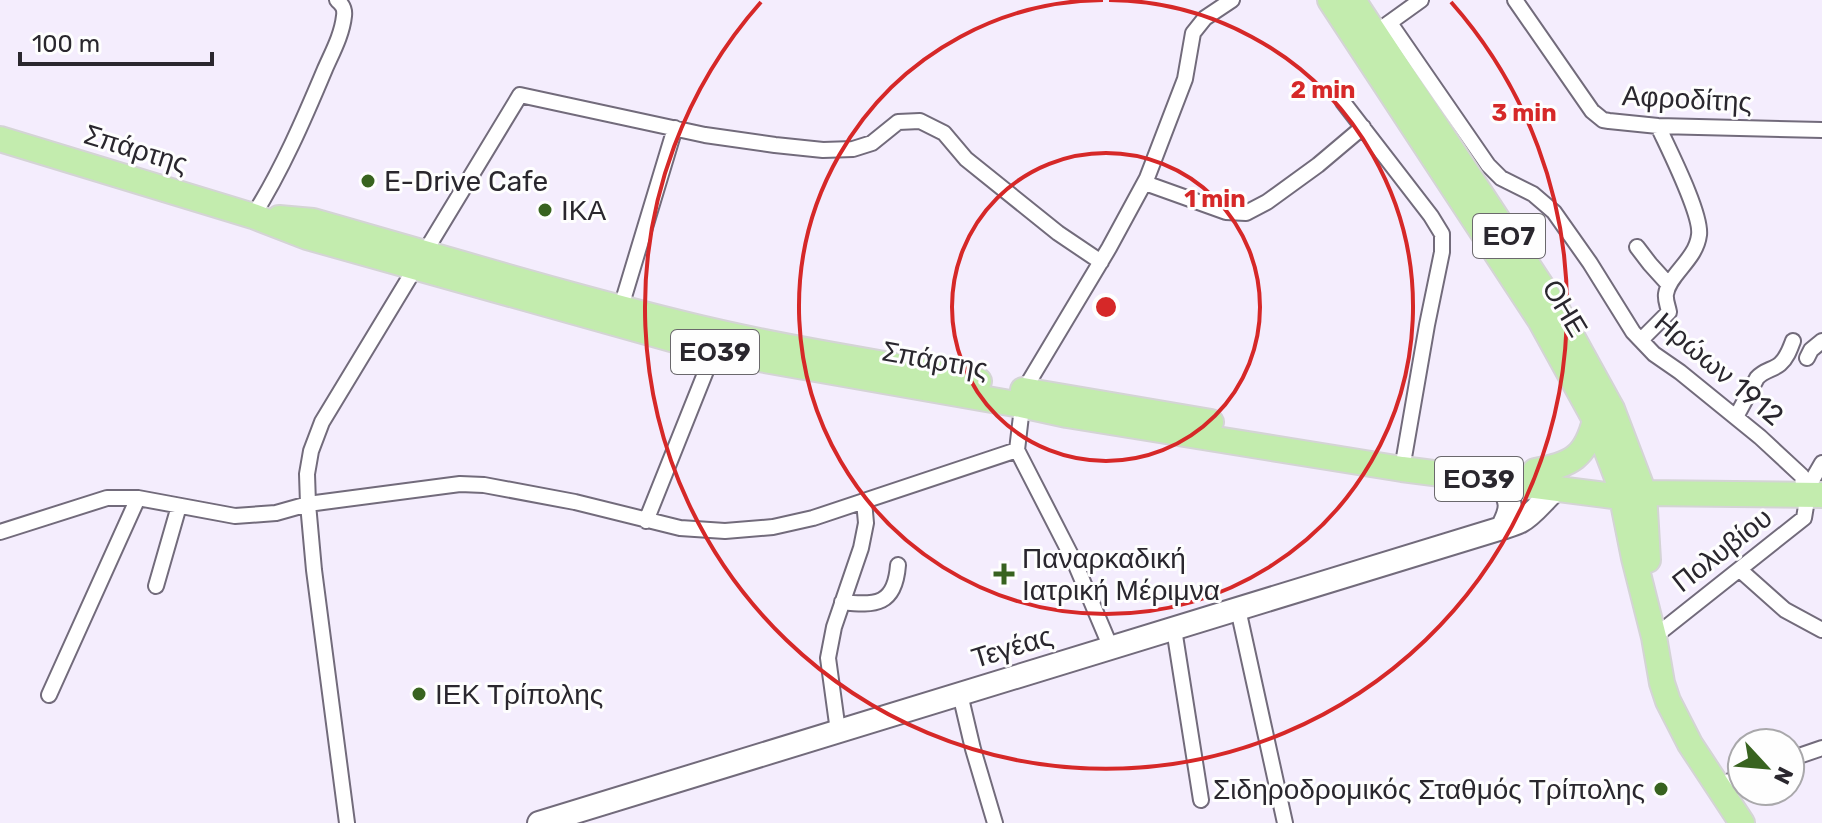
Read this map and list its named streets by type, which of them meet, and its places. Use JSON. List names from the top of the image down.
{
  "streets": {
    "main road": [
      "Σπάρτης",
      "ΕΟ7",
      "ΟΗΕ",
      "ΕΟ39",
      "Τεγέας"
    ],
    "street": ["Αφροδίτης", "Ηρώων 1912", "Πολυβίου"]
  },
  "crossings": [
    ["Σπάρτης", "ΕΟ7"],
    ["Σπάρτης", "ΟΗΕ"],
    ["Σπάρτης", "ΕΟ39"],
    ["Σπάρτης", "Τεγέας"],
    ["ΕΟ7", "ΟΗΕ"],
    ["ΕΟ7", "ΕΟ39"],
    ["ΕΟ7", "Πολυβίου"],
    ["ΟΗΕ", "ΕΟ39"],
    ["ΟΗΕ", "Ηρώων 1912"],
    ["ΕΟ39", "Ηρώων 1912"],
    ["ΕΟ39", "Πολυβίου"],
    ["Ηρώων 1912", "Πολυβίου"]
  ],
  "places": {
    "other": [
      "E-Drive Cafe",
      "ΙΚΑ",
      "ΙΕΚ Τρίπολης",
      "Σιδηροδρομικός Σταθμός Τρίπολης"
    ],
    "health": ["Παναρκαδική Ιατρική Μέριμνα"]
  },
  "scale_bar": "100 m",
  "north": "bottom right",
  "rings": ["2 min", "3 min", "1 min"]
}
